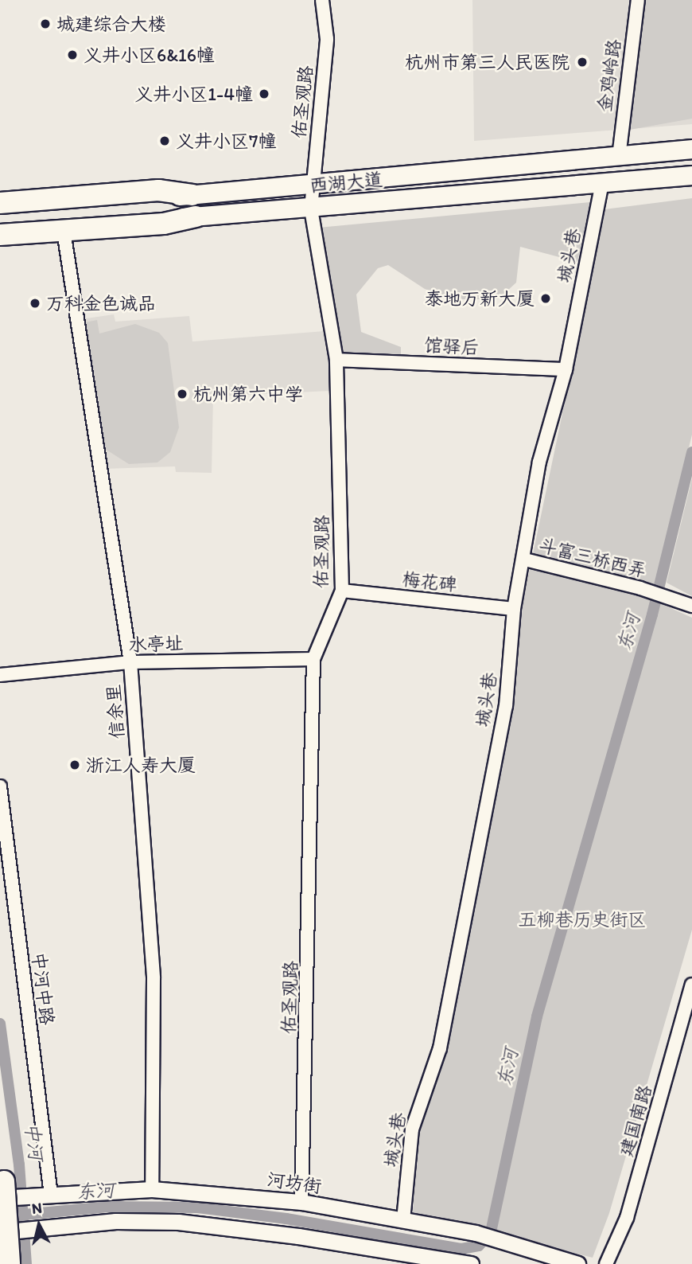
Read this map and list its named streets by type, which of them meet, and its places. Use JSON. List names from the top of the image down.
{
  "streets": {
    "main road": ["西湖大道"],
    "street": [
      "金鸡岭路",
      "佑圣观路",
      "城头巷",
      "馆驿后",
      "斗富三桥西弄",
      "梅花碑",
      "水亭址",
      "信余里",
      "中河中路",
      "建国南路",
      "河坊街"
    ]
  },
  "crossings": [
    ["金鸡岭路", "西湖大道"],
    ["佑圣观路", "西湖大道"],
    ["佑圣观路", "馆驿后"],
    ["佑圣观路", "梅花碑"],
    ["佑圣观路", "水亭址"],
    ["佑圣观路", "河坊街"],
    ["西湖大道", "城头巷"],
    ["城头巷", "馆驿后"],
    ["城头巷", "斗富三桥西弄"],
    ["城头巷", "梅花碑"],
    ["城头巷", "河坊街"],
    ["水亭址", "信余里"],
    ["信余里", "河坊街"],
    ["中河中路", "河坊街"]
  ],
  "water": ["东河", "中河"],
  "parks": ["五柳巷历史街区"],
  "places": [
    "城建综合大楼",
    "义井小区6&16幢",
    "杭州市第三人民医院",
    "义井小区1-4幢",
    "义井小区7幢",
    "泰地万新大厦",
    "万科金色诚品",
    "杭州第六中学",
    "浙江人寿大厦"
  ],
  "north": "top"
}
